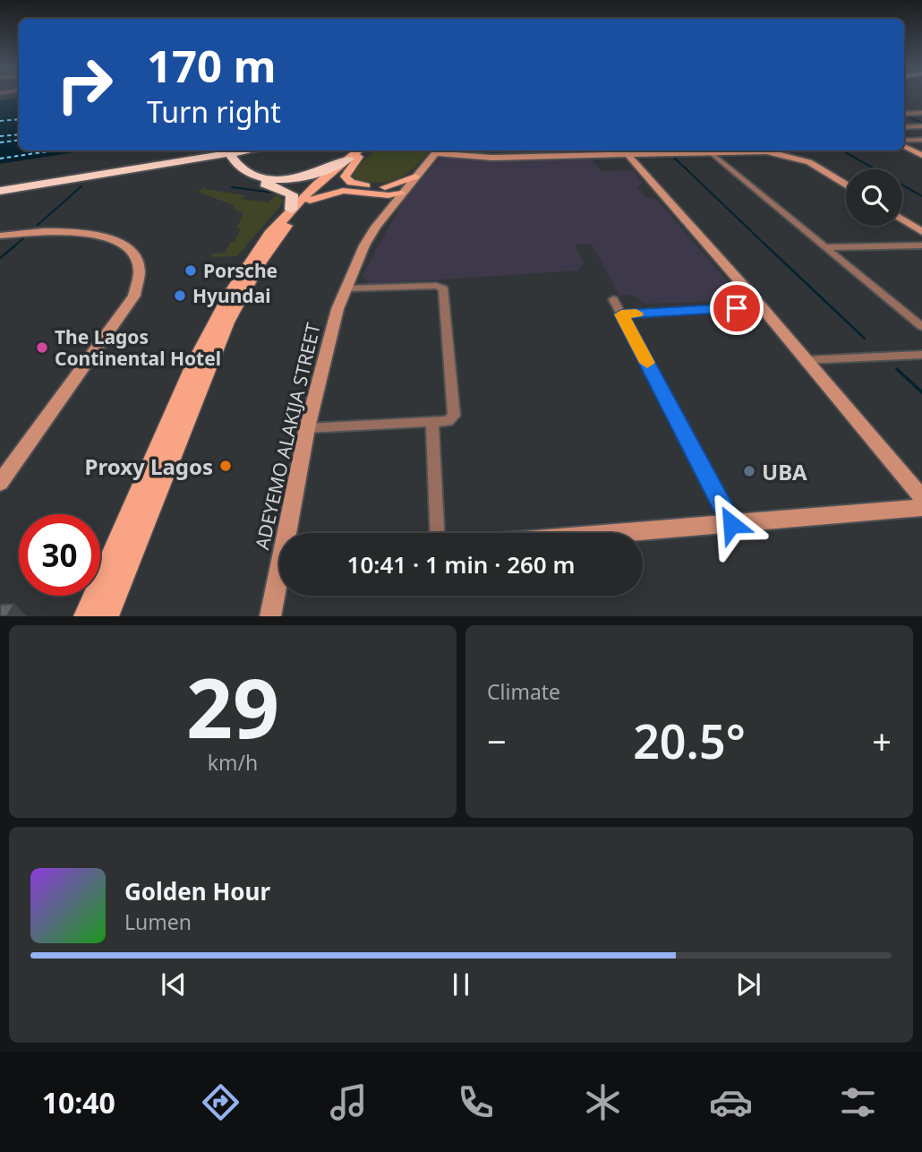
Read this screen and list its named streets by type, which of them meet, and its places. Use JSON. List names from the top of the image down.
{
  "streets": {
    "street": ["ADEYEMO ALAKIJA STREET"]
  },
  "places": [
    "Porsche",
    "Hyundai",
    "The Lagos Continental Hotel",
    "Proxy Lagos",
    "UBA"
  ],
  "page": {
    "turn": ["170 m", "Turn right"],
    "limit": "30",
    "trip": "10:41 · 1 min · 260 m",
    "tile": [
      ["29", "km/h"],
      "Climate"
    ],
    "heat": ["−", "20.5°", "+"],
    "song": ["Golden Hour", "Lumen"],
    "tabs": "10:40"
  }
}
